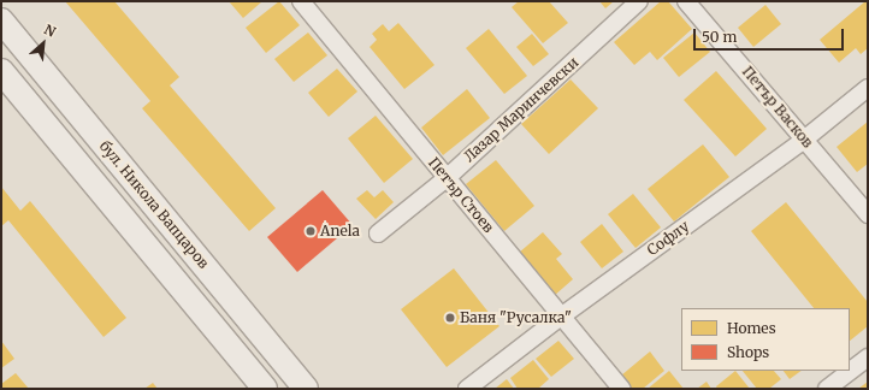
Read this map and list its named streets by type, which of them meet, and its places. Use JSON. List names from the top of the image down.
{
  "streets": {
    "street": [
      "Петър Васков",
      "Лазар Маринчевски",
      "Петър Стоев",
      "бул. Никола Вапцаров",
      "Софлу"
    ]
  },
  "crossings": [
    ["Петър Васков", "Софлу"],
    ["Лазар Маринчевски", "Петър Стоев"],
    ["Петър Стоев", "Софлу"]
  ],
  "places": ["Anela", "Баня \"Русалка\""],
  "legend": ["Homes", "Shops"],
  "scale_bar": "50 m",
  "north": "top right"
}
